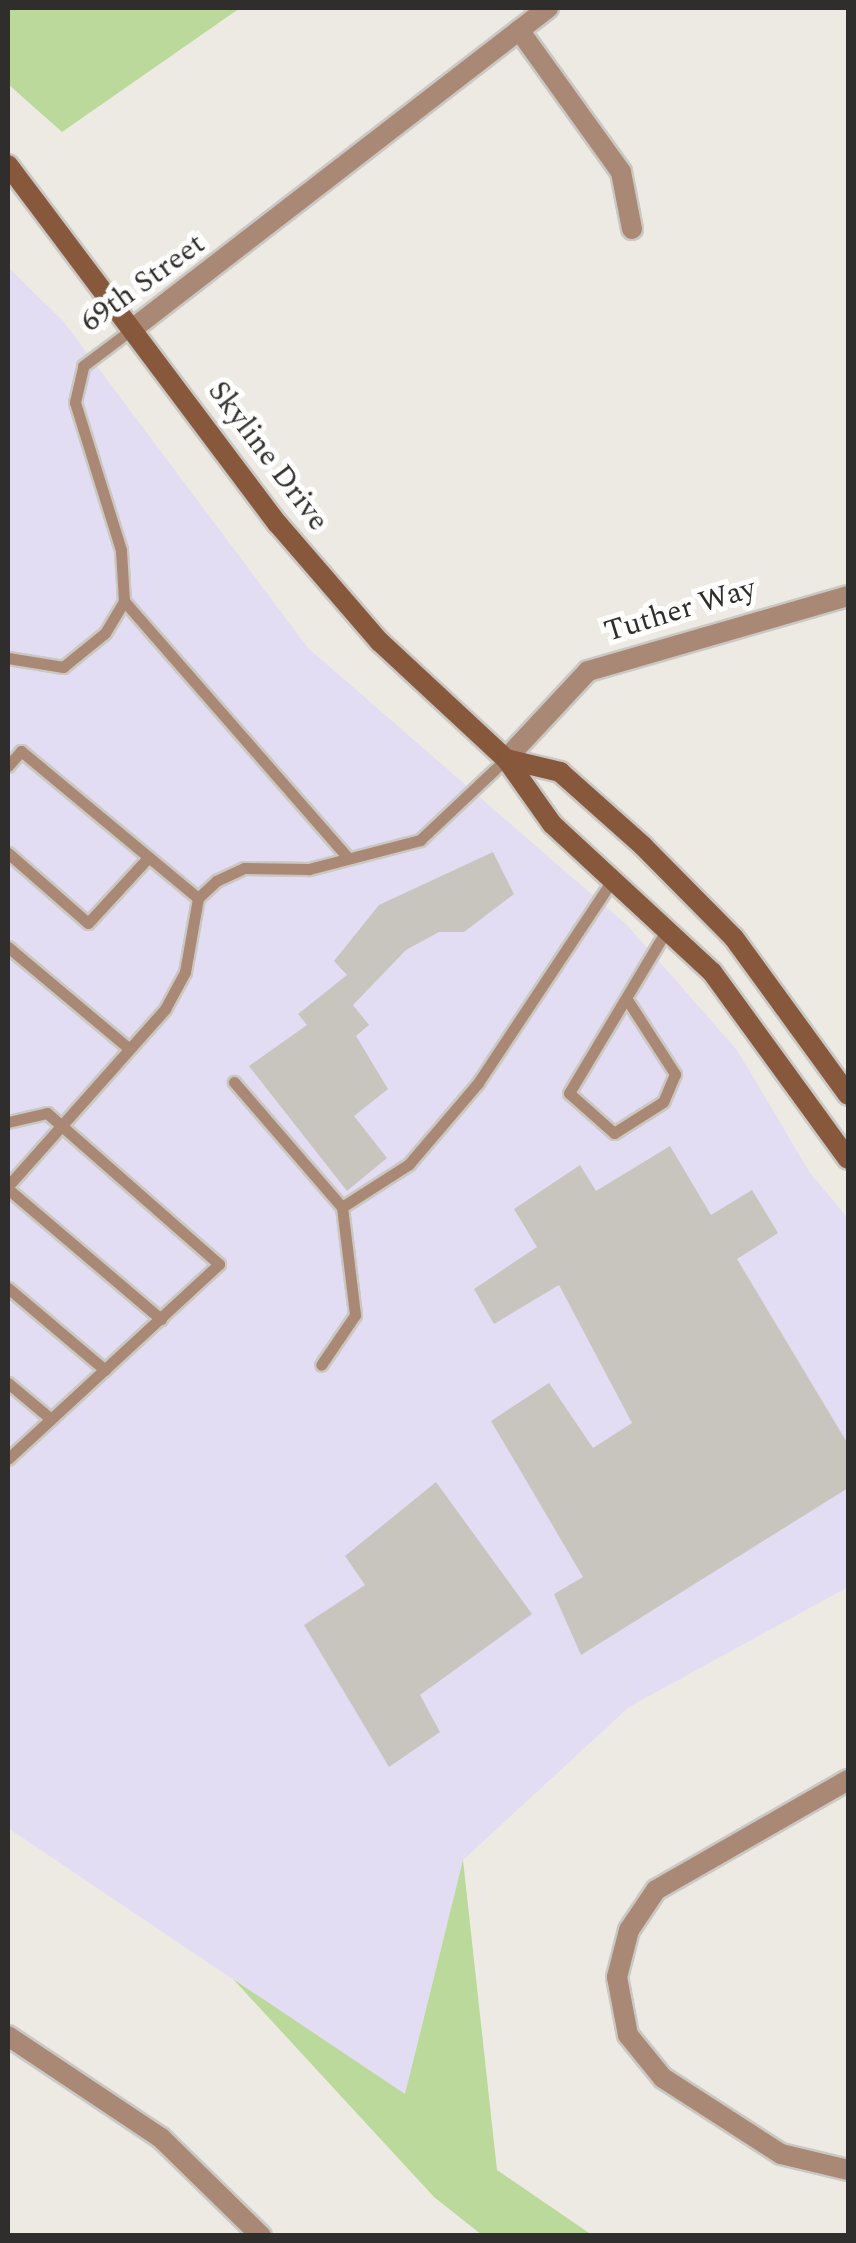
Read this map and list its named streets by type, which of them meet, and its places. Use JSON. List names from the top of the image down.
{
  "streets": {
    "main road": ["Skyline Drive"],
    "street": ["69th Street", "Tuther Way"]
  },
  "crossings": [
    ["69th Street", "Skyline Drive"],
    ["Skyline Drive", "Tuther Way"]
  ]
}
